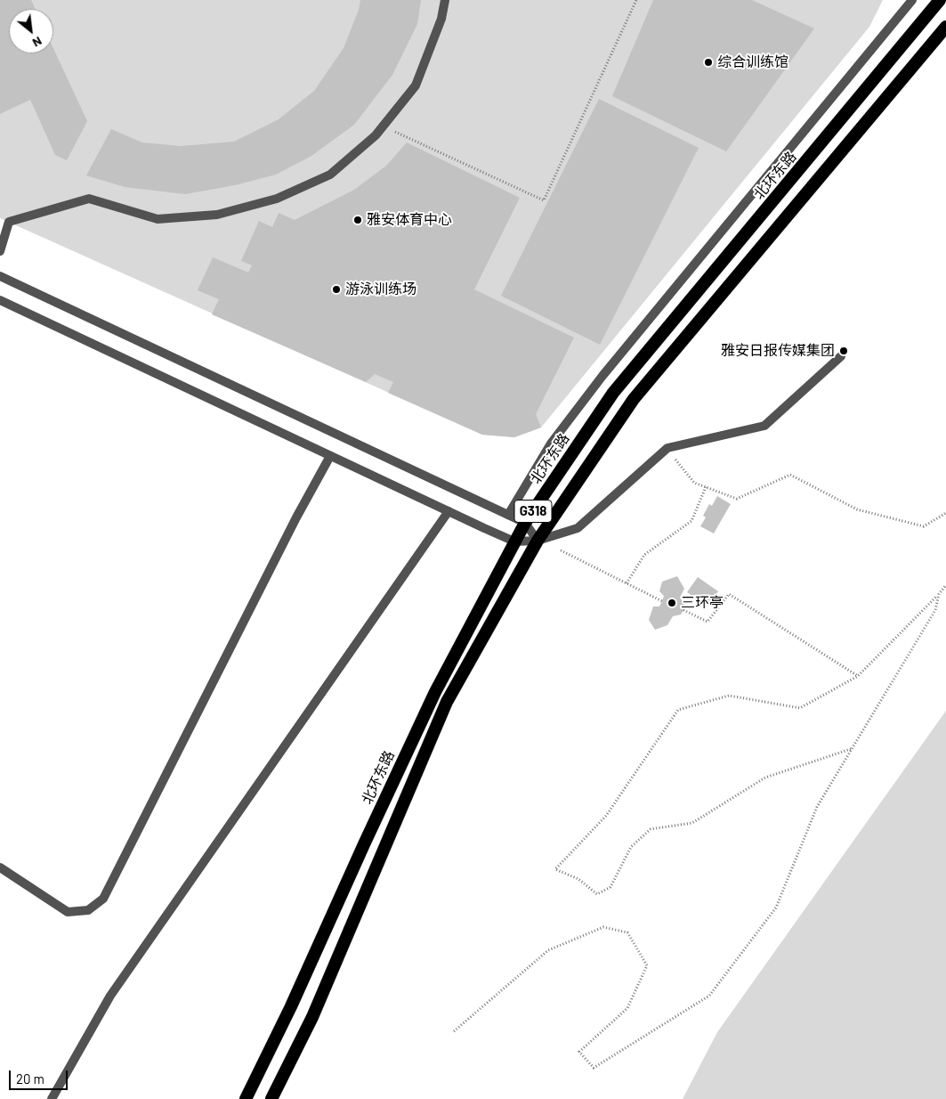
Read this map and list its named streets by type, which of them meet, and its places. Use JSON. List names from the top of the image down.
{
  "streets": {
    "highway": ["北环东路", "G318"]
  },
  "places": [
    "综合训练馆",
    "雅安体育中心",
    "游泳训练场",
    "雅安日报传媒集团",
    "三环亭"
  ],
  "scale_bar": "20 m",
  "north": "bottom right"
}
